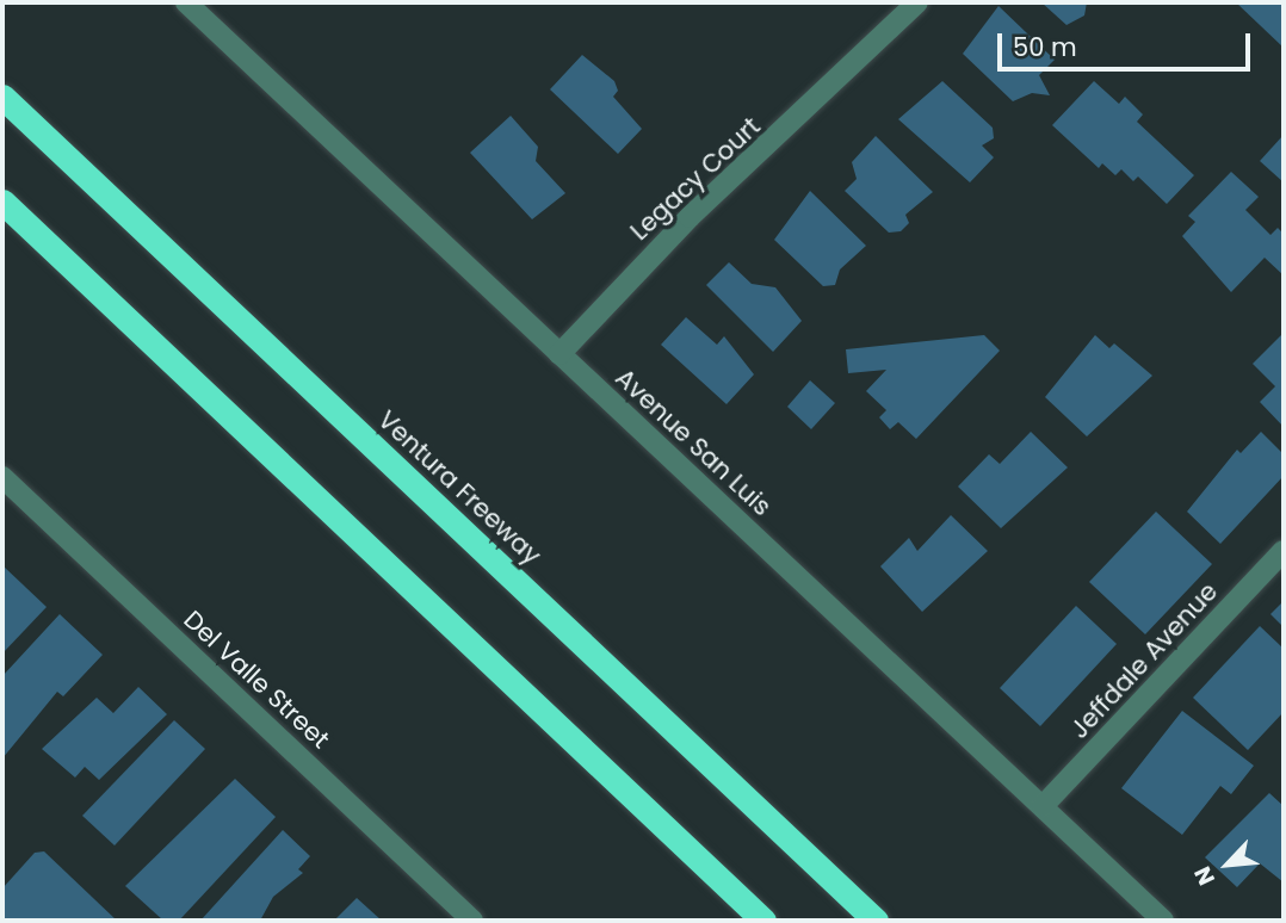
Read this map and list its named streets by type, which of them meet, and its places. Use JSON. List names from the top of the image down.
{
  "streets": {
    "highway": ["Ventura Freeway"],
    "street": [
      "Legacy Court",
      "Avenue San Luis",
      "Jeffdale Avenue",
      "Del Valle Street"
    ]
  },
  "crossings": [
    ["Legacy Court", "Avenue San Luis"],
    ["Avenue San Luis", "Jeffdale Avenue"]
  ],
  "scale_bar": "50 m",
  "north": "bottom left"
}
